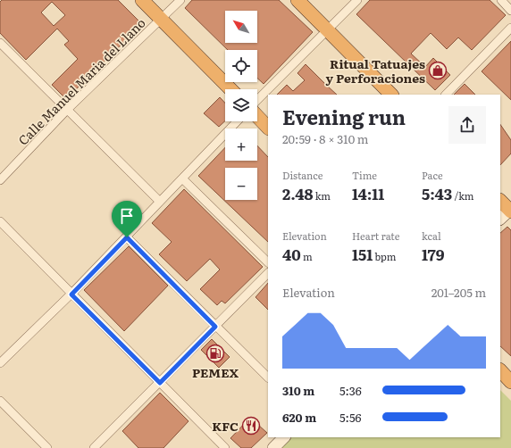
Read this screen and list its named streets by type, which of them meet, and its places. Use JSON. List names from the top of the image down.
{
  "streets": {
    "street": ["Calle Manuel Maria del Llano"]
  },
  "places": {
    "shop": ["Ritual Tatuajes y Perforaciones"],
    "fuel station": ["PEMEX"],
    "restaurant": ["KFC"]
  },
  "north": "top left",
  "page": {
    "map_buttons": ["+", "−"],
    "heading": ["Evening run", "20:59 · 8 × 310 m"],
    "stats": [
      ["Distance", "2.48 km"],
      ["Time", "14:11"],
      ["Pace", "5:43 /km"],
      ["Elevation", "40 m"],
      ["Heart rate", "151 bpm"],
      ["kcal", "179"]
    ],
    "chart": ["Elevation", "201–205 m"],
    "list": [
      {
        "name": "310 m",
        "note": "5:36"
      },
      {
        "name": "620 m",
        "note": "5:56"
      }
    ]
  }
}
